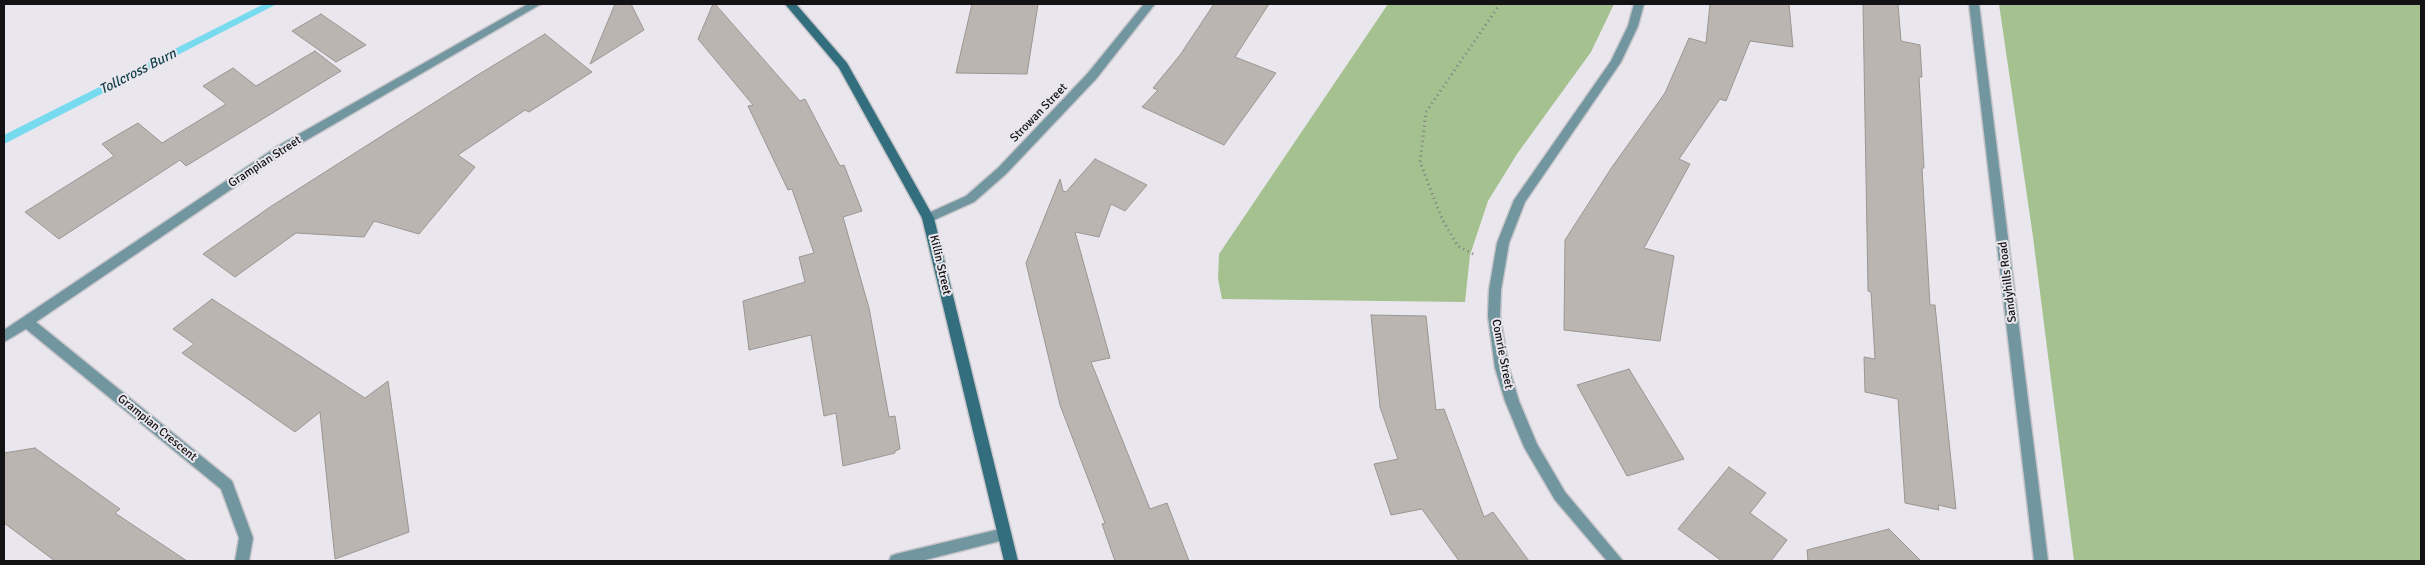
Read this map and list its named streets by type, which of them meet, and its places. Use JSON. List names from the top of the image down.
{
  "streets": {
    "main road": ["Killin Street"],
    "street": [
      "Strowan Street",
      "Grampian Street",
      "Sandyhills Road",
      "Comrie Street",
      "Grampian Crescent"
    ]
  },
  "crossings": [
    ["Strowan Street", "Killin Street"],
    ["Grampian Street", "Grampian Crescent"]
  ],
  "water": ["Tollcross Burn"]
}
